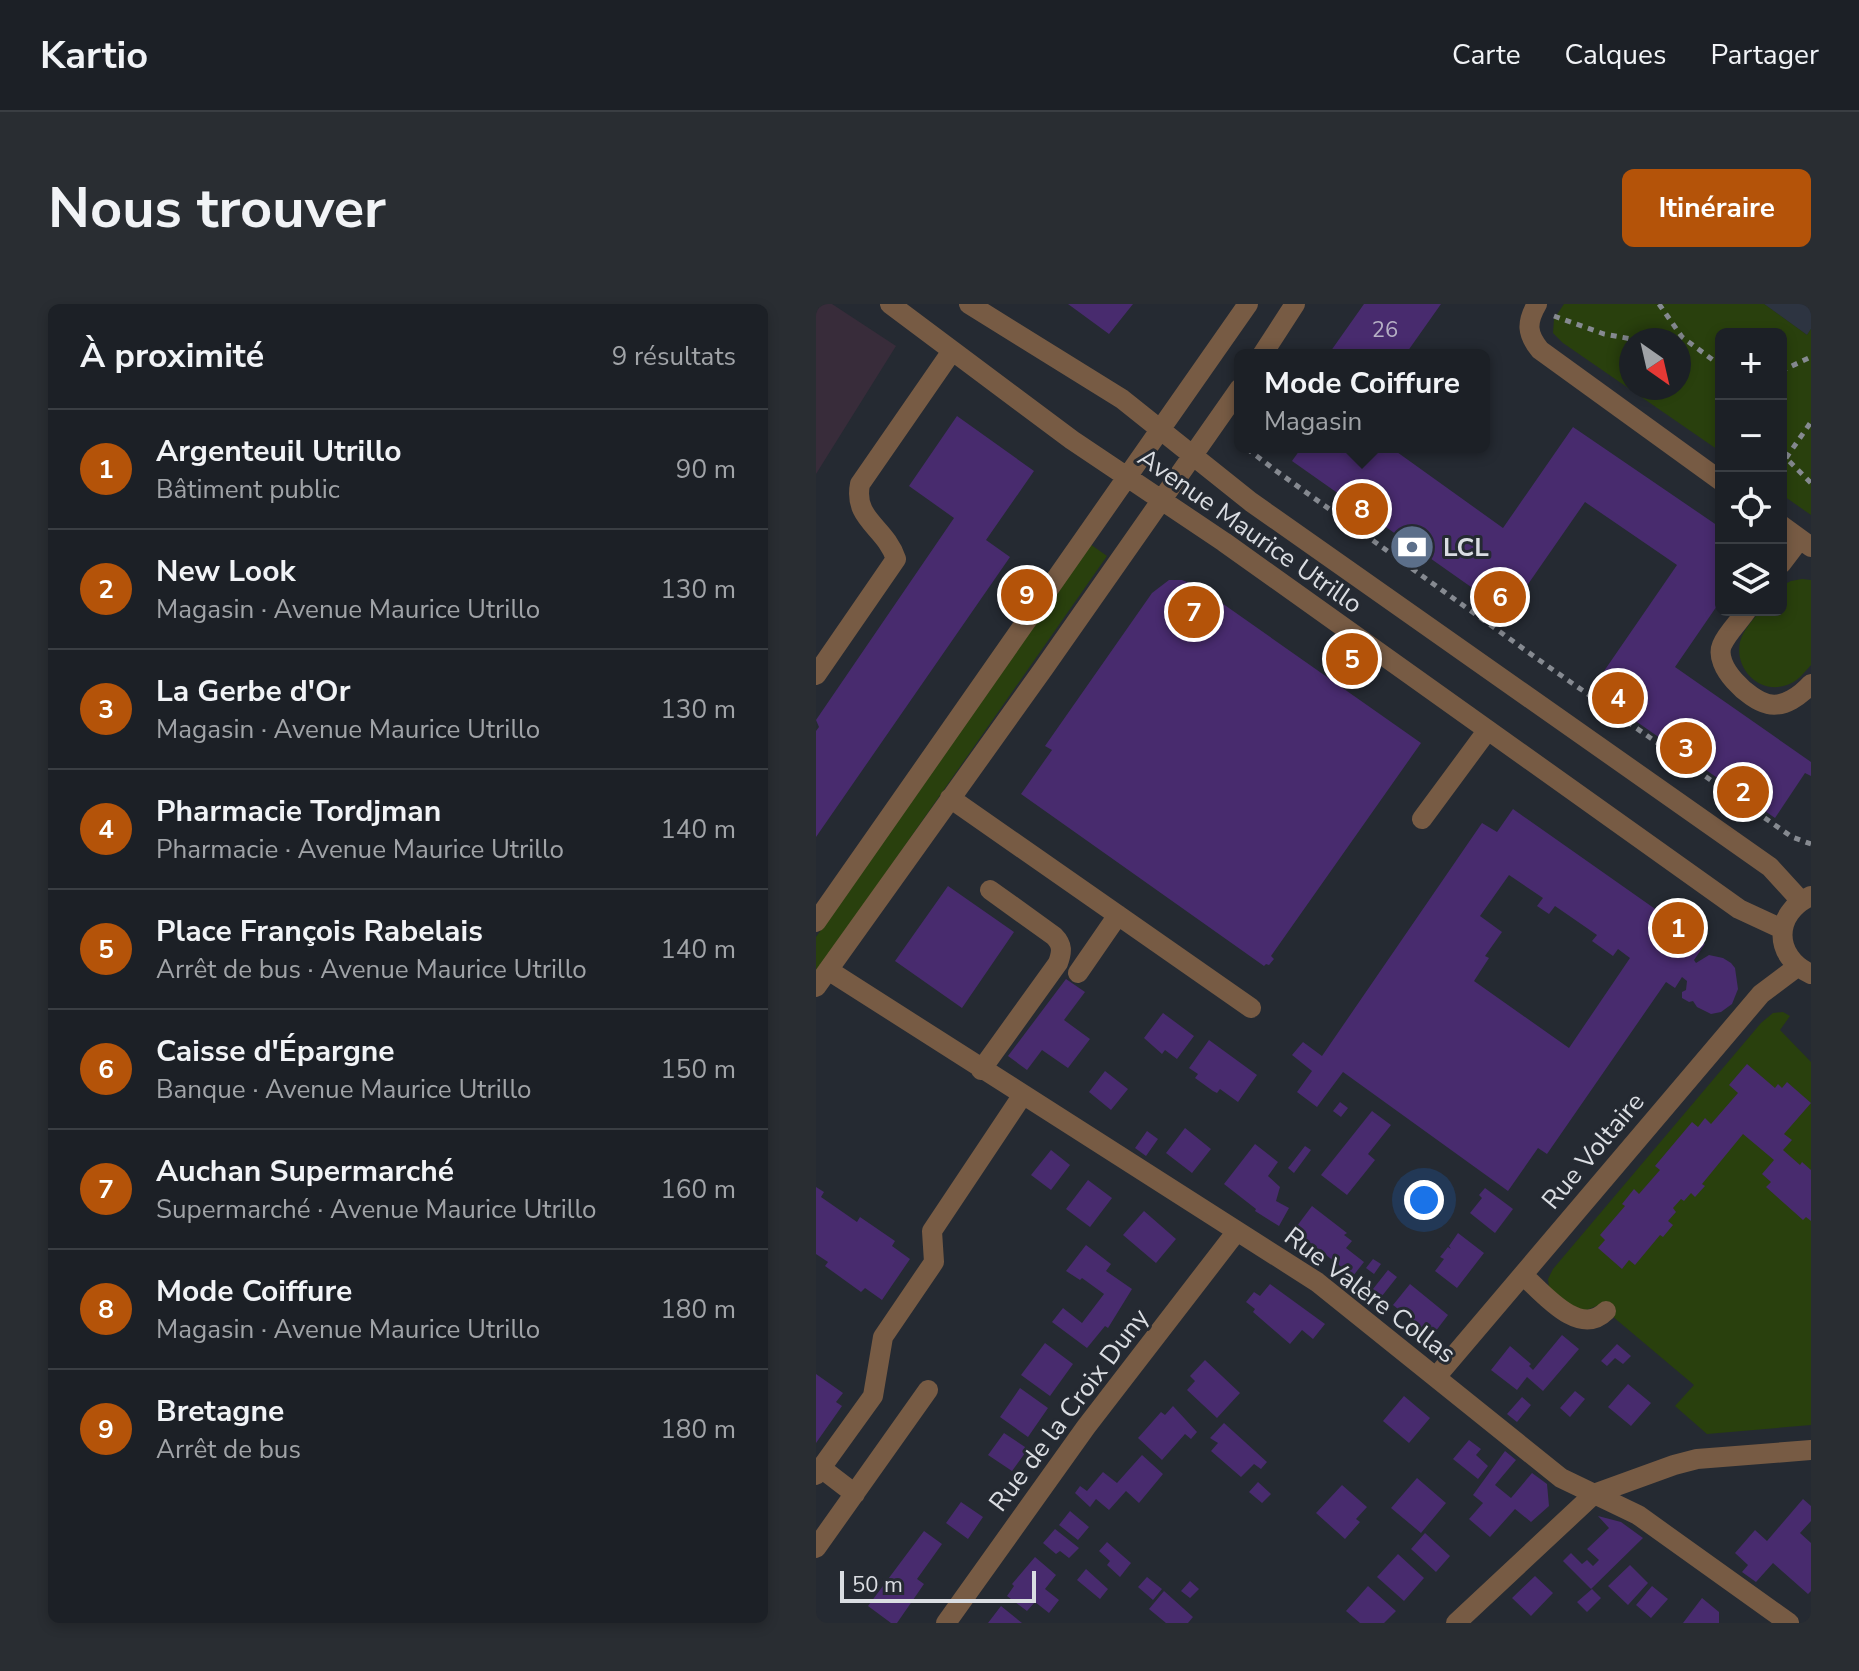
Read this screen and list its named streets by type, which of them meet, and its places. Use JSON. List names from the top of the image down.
{
  "streets": {
    "street": [
      "Avenue Maurice Utrillo",
      "Rue Voltaire",
      "Rue Valère Collas",
      "Rue de la Croix Duny"
    ]
  },
  "crossings": [
    ["Rue Voltaire", "Rue Valère Collas"],
    ["Rue Valère Collas", "Rue de la Croix Duny"]
  ],
  "places": {
    "bank": ["LCL"]
  },
  "house_numbers": ["26"],
  "scale_bar": "50 m",
  "north": "bottom right",
  "page": {
    "header": "Kartio",
    "nav": ["Carte", "Calques", "Partager"],
    "buttons": "Itinéraire",
    "title": "Nous trouver",
    "heading": ["À proximité", "9 résultats"],
    "map_buttons": ["+", "−"],
    "popup": ["Mode Coiffure", "Magasin"],
    "list": [
      {
        "mark": "1",
        "name": "Argenteuil Utrillo",
        "note": "Bâtiment public",
        "value": "90 m"
      },
      {
        "mark": "2",
        "name": "New Look",
        "note": "Magasin · Avenue Maurice Utrillo",
        "value": "130 m"
      },
      {
        "mark": "3",
        "name": "La Gerbe d'Or",
        "note": "Magasin · Avenue Maurice Utrillo",
        "value": "130 m"
      },
      {
        "mark": "4",
        "name": "Pharmacie Tordjman",
        "note": "Pharmacie · Avenue Maurice Utrillo",
        "value": "140 m"
      },
      {
        "mark": "5",
        "name": "Place François Rabelais",
        "note": "Arrêt de bus · Avenue Maurice Utrillo",
        "value": "140 m"
      },
      {
        "mark": "6",
        "name": "Caisse d'Épargne",
        "note": "Banque · Avenue Maurice Utrillo",
        "value": "150 m"
      },
      {
        "mark": "7",
        "name": "Auchan Supermarché",
        "note": "Supermarché · Avenue Maurice Utrillo",
        "value": "160 m"
      },
      {
        "mark": "8",
        "name": "Mode Coiffure",
        "note": "Magasin · Avenue Maurice Utrillo",
        "value": "180 m"
      },
      {
        "mark": "9",
        "name": "Bretagne",
        "note": "Arrêt de bus",
        "value": "180 m"
      }
    ],
    "pins": [
      "8",
      "9",
      "6",
      "7",
      "5",
      "4",
      "3",
      "2",
      "1"
    ],
    "scale": "50 m"
  }
}
